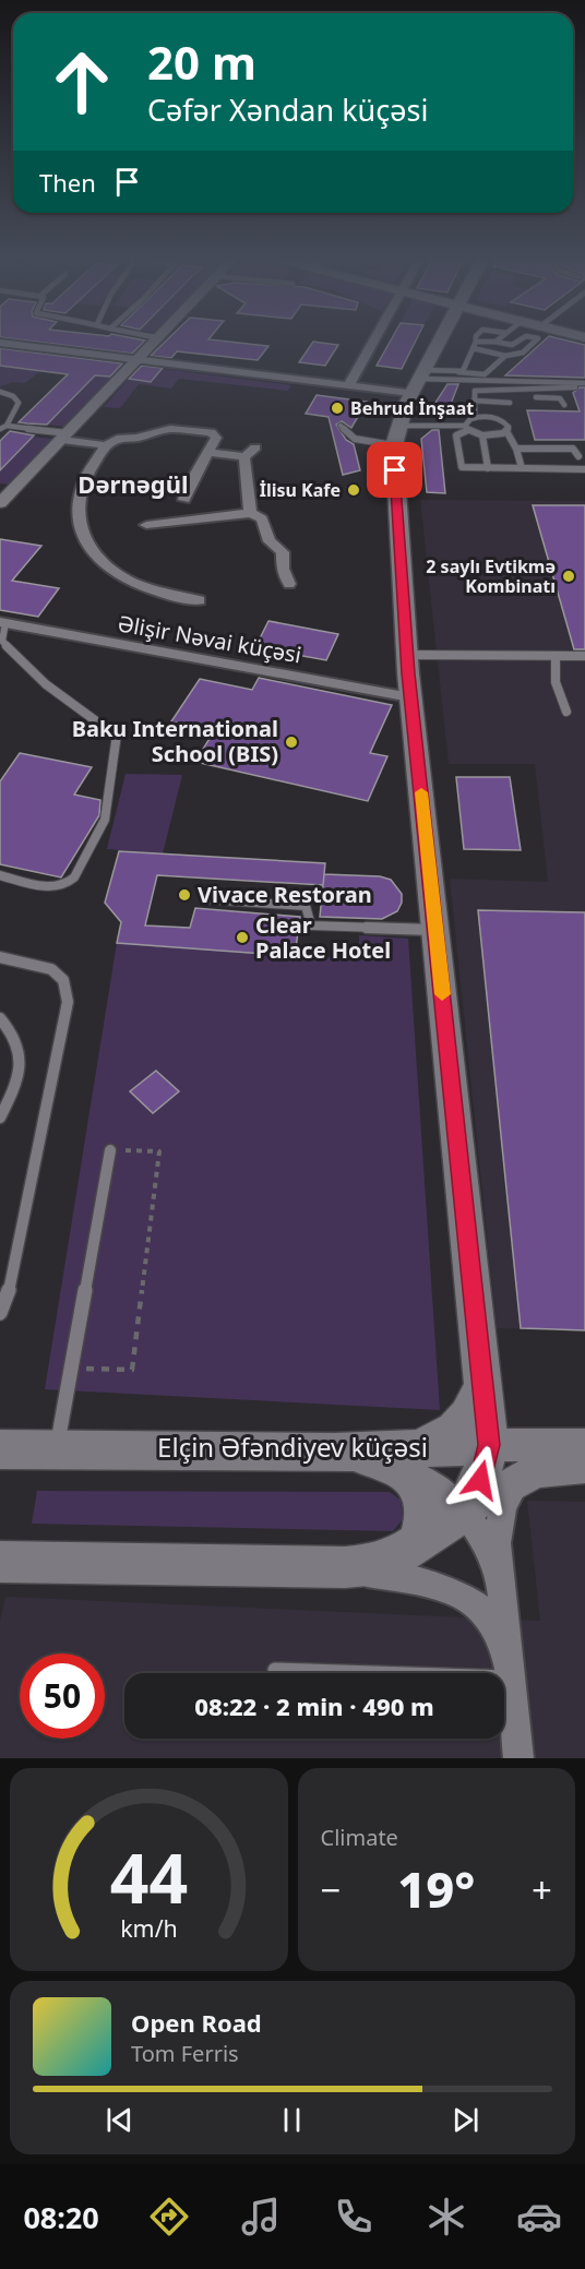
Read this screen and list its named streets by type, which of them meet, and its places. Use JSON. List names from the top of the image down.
{
  "streets": {
    "main road": ["Elçin Əfəndiyev küçəsi"],
    "street": ["Əlişir Nəvai küçəsi"]
  },
  "districts": ["Dərnəgül"],
  "places": [
    "Behrud İnşaat",
    "İlisu Kafe",
    "2 saylı Evtikmə Kombinatı",
    "Baku International School (BIS)",
    "Vivace Restoran",
    "Clear Palace Hotel"
  ],
  "page": {
    "turn": ["20 m", "Cəfər Xəndan küçəsi"],
    "then": "Then",
    "limit": "50",
    "trip": "08:22 · 2 min · 490 m",
    "tile": "Climate",
    "heat": ["−", "19°", "+"],
    "song": ["Open Road", "Tom Ferris"],
    "tabs": "08:20",
    "gauge": ["44", "km/h"]
  }
}
